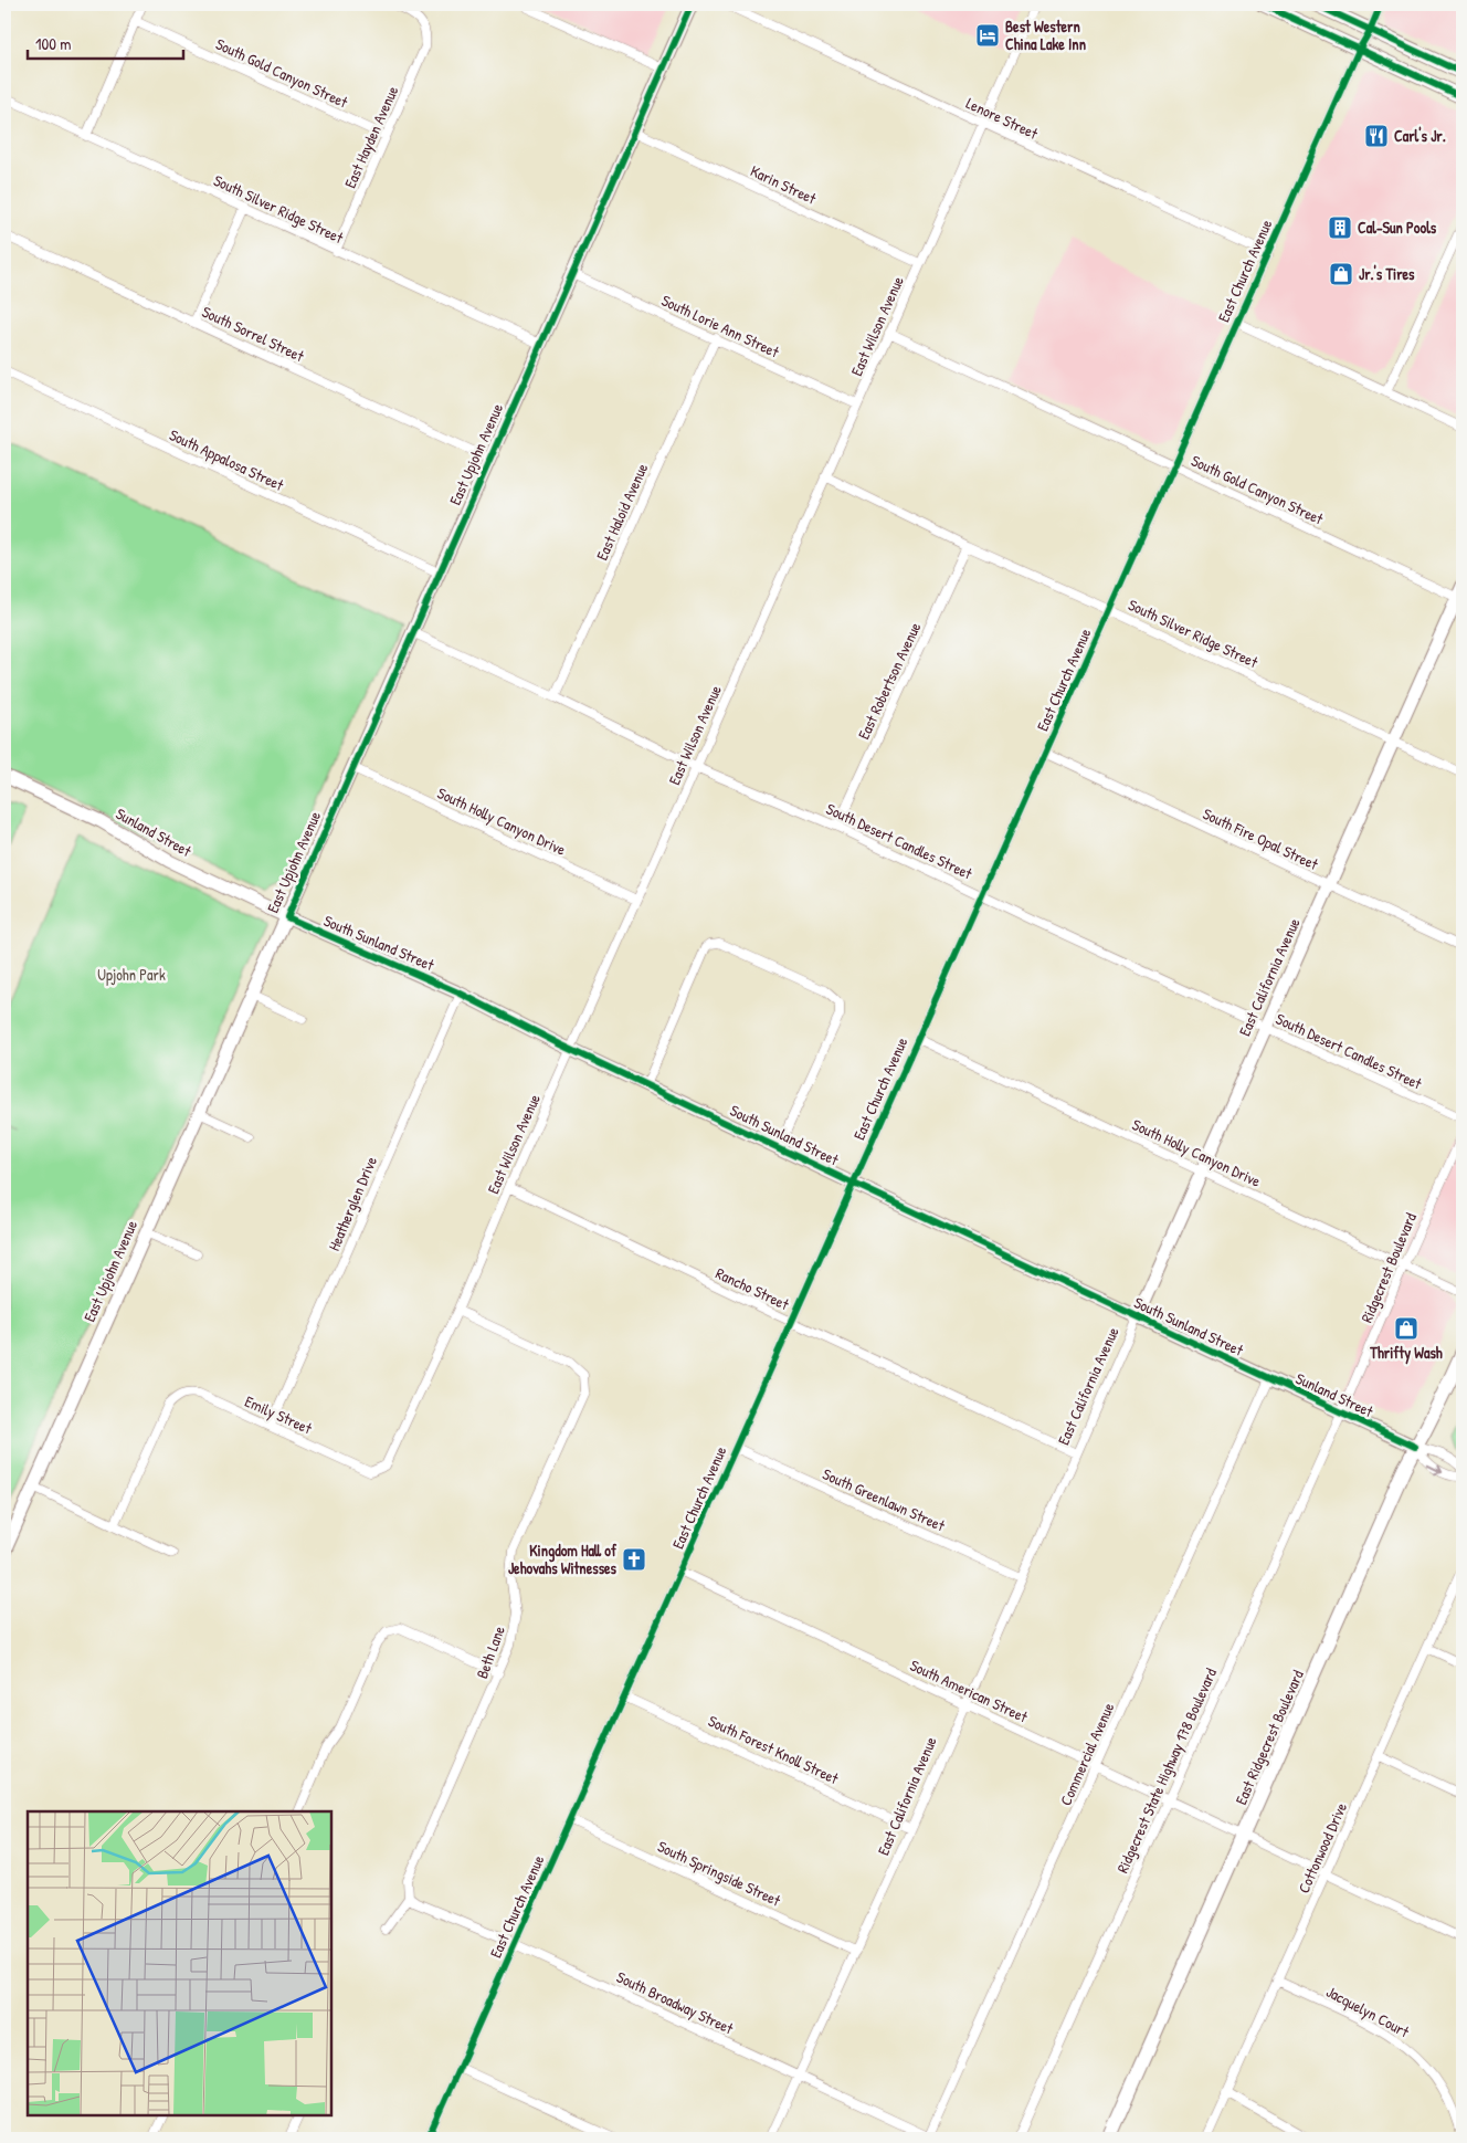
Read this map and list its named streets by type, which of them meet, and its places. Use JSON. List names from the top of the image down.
{
  "streets": {
    "main road": ["East Ridgecrest Boulevard"],
    "street": [
      "South Gold Canyon Street",
      "Lenore Street",
      "East Hayden Avenue",
      "Karin Street",
      "South Silver Ridge Street",
      "East Church Avenue",
      "South Lorie Ann Street",
      "East Wilson Avenue",
      "South Sorrel Street",
      "East Upjohn Avenue",
      "South Appalosa Street",
      "East Haloid Avenue",
      "East Robertson Avenue",
      "South Holly Canyon Drive",
      "Sunland Street",
      "South Fire Opal Street",
      "South Desert Candles Street",
      "South Sunland Street",
      "East California Avenue",
      "Heatherglen Drive",
      "Ridgecrest Boulevard",
      "Rancho Street",
      "Emily Street",
      "South Greenlawn Street",
      "Beth Lane",
      "South American Street",
      "South Forest Knoll Street",
      "Commercial Avenue",
      "Ridgecrest State Highway 178 Boulevard",
      "Cottonwood Drive",
      "South Springside Street",
      "South Broadway Street",
      "Jacquelyn Court"
    ]
  },
  "crossings": [
    ["South Gold Canyon Street", "East Hayden Avenue"],
    ["South Gold Canyon Street", "East Church Avenue"],
    ["South Gold Canyon Street", "East Wilson Avenue"],
    ["South Gold Canyon Street", "East California Avenue"],
    ["Lenore Street", "East Church Avenue"],
    ["Lenore Street", "East Wilson Avenue"],
    ["East Hayden Avenue", "South Silver Ridge Street"],
    ["Karin Street", "East Wilson Avenue"],
    ["Karin Street", "East Upjohn Avenue"],
    ["South Silver Ridge Street", "East Church Avenue"],
    ["South Silver Ridge Street", "East Wilson Avenue"],
    ["South Silver Ridge Street", "East Upjohn Avenue"],
    ["South Silver Ridge Street", "East Robertson Avenue"],
    ["South Silver Ridge Street", "East California Avenue"],
    ["East Church Avenue", "South Holly Canyon Drive"],
    ["East Church Avenue", "South Fire Opal Street"],
    ["East Church Avenue", "South Desert Candles Street"],
    ["East Church Avenue", "South Sunland Street"],
    ["East Church Avenue", "Rancho Street"],
    ["East Church Avenue", "South Greenlawn Street"],
    ["East Church Avenue", "South American Street"],
    ["East Church Avenue", "South Forest Knoll Street"],
    ["East Church Avenue", "South Springside Street"],
    ["East Church Avenue", "South Broadway Street"],
    ["South Lorie Ann Street", "East Wilson Avenue"],
    ["South Lorie Ann Street", "East Upjohn Avenue"],
    ["South Lorie Ann Street", "East Haloid Avenue"],
    ["East Wilson Avenue", "South Holly Canyon Drive"],
    ["East Wilson Avenue", "South Desert Candles Street"],
    ["East Wilson Avenue", "South Sunland Street"],
    ["East Wilson Avenue", "Rancho Street"],
    ["East Wilson Avenue", "Emily Street"],
    ["East Wilson Avenue", "Beth Lane"],
    ["South Sorrel Street", "East Upjohn Avenue"],
    ["East Upjohn Avenue", "South Appalosa Street"],
    ["East Upjohn Avenue", "South Holly Canyon Drive"],
    ["East Upjohn Avenue", "Sunland Street"],
    ["East Upjohn Avenue", "South Desert Candles Street"],
    ["East Upjohn Avenue", "South Sunland Street"],
    ["East Haloid Avenue", "South Desert Candles Street"],
    ["East Robertson Avenue", "South Desert Candles Street"],
    ["South Holly Canyon Drive", "East California Avenue"],
    ["South Holly Canyon Drive", "Ridgecrest Boulevard"],
    ["Sunland Street", "South Sunland Street"],
    ["Sunland Street", "Ridgecrest Boulevard"],
    ["Sunland Street", "East Ridgecrest Boulevard"],
    ["Sunland Street", "Commercial Avenue"],
    ["Sunland Street", "Ridgecrest State Highway 178 Boulevard"],
    ["South Fire Opal Street", "East California Avenue"],
    ["South Desert Candles Street", "East California Avenue"],
    ["South Sunland Street", "East California Avenue"],
    ["South Sunland Street", "Heatherglen Drive"],
    ["South Sunland Street", "Commercial Avenue"],
    ["East California Avenue", "Rancho Street"],
    ["East California Avenue", "South Greenlawn Street"],
    ["East California Avenue", "South American Street"],
    ["East California Avenue", "South Forest Knoll Street"],
    ["East California Avenue", "South Springside Street"],
    ["East California Avenue", "South Broadway Street"],
    ["Heatherglen Drive", "Emily Street"],
    ["Ridgecrest Boulevard", "Ridgecrest State Highway 178 Boulevard"],
    ["Beth Lane", "South Broadway Street"],
    ["South American Street", "East Ridgecrest Boulevard"],
    ["South American Street", "Commercial Avenue"],
    ["South American Street", "Ridgecrest State Highway 178 Boulevard"],
    ["South American Street", "Cottonwood Drive"],
    ["Commercial Avenue", "South Broadway Street"],
    ["Cottonwood Drive", "Jacquelyn Court"]
  ],
  "parks": ["Upjohn Park"],
  "places": {
    "hotel": ["Best Western China Lake Inn"],
    "restaurant": ["Carl's Jr."],
    "building": ["Cal-Sun Pools"],
    "shop": ["Jr.'s Tires", "Thrifty Wash"],
    "church": ["Kingdom Hall of Jehovahs Witnesses"]
  },
  "scale_bar": "100 m"
}
